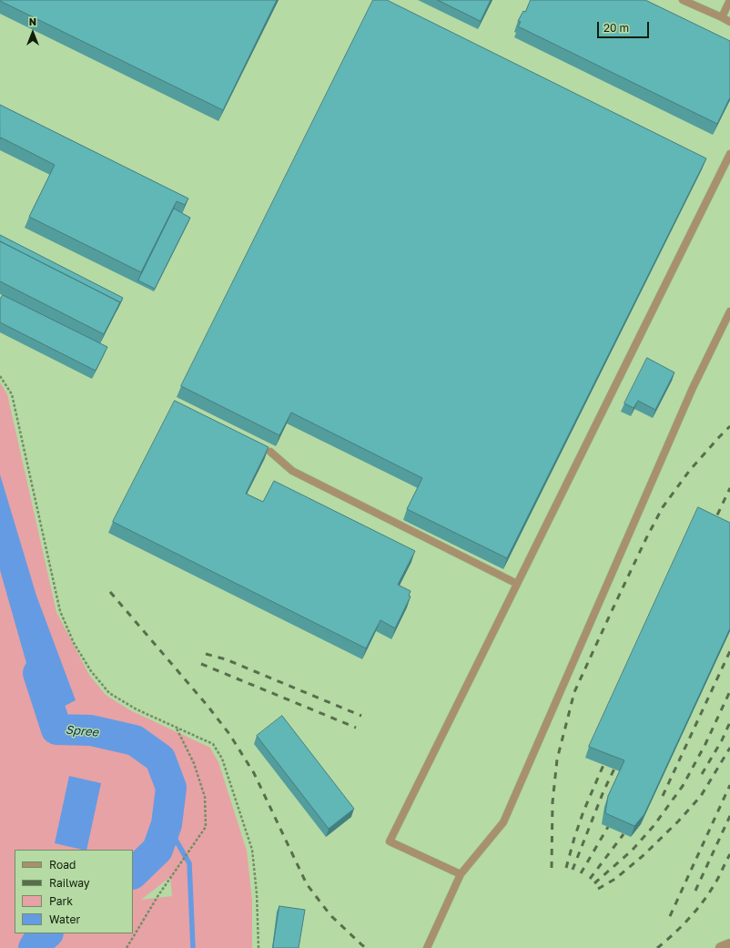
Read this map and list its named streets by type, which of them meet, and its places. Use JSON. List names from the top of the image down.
{
  "water": ["Spree"],
  "legend": [
    "Road",
    "Railway",
    "Park",
    "Water"
  ],
  "scale_bar": "20 m",
  "north": "top"
}
